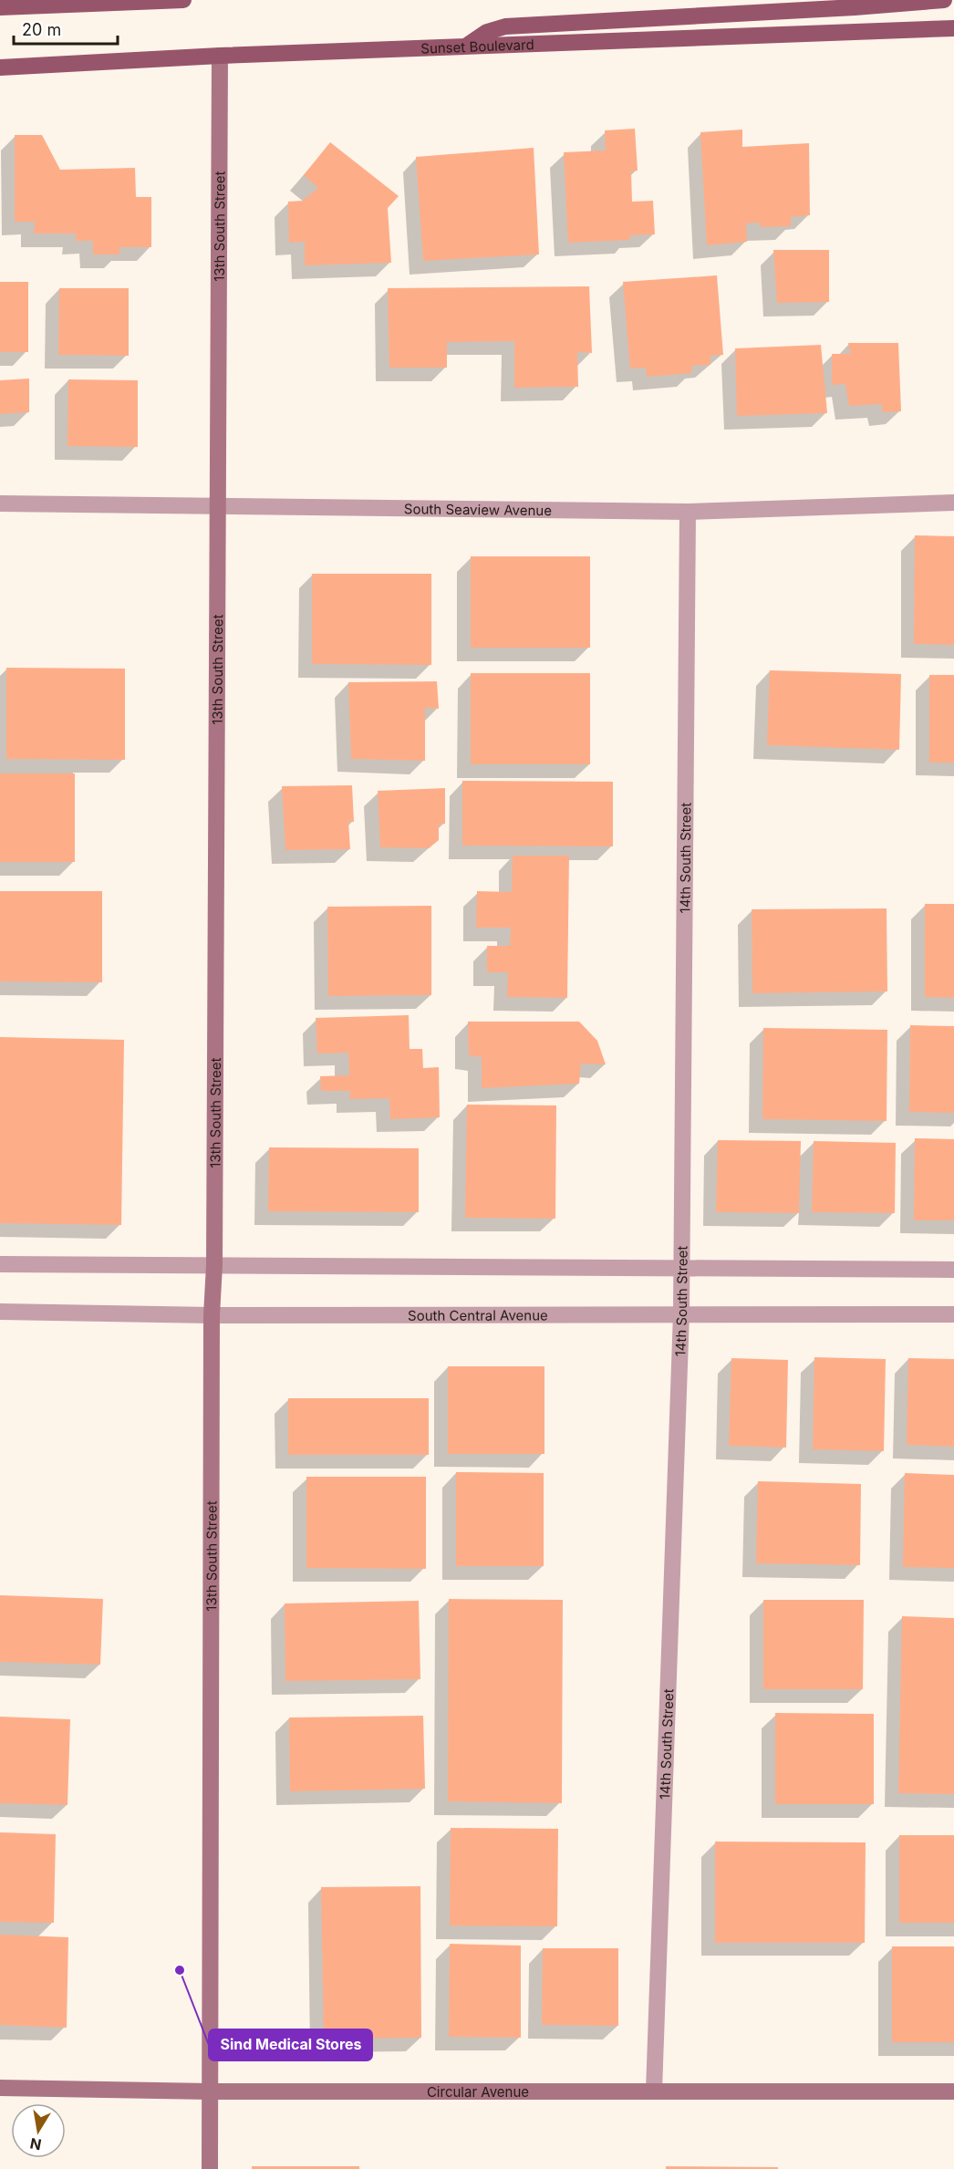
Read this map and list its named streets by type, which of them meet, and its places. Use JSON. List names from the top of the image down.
{
  "streets": {
    "main road": ["Sunset Boulevard"],
    "street": [
      "13th South Street",
      "South Seaview Avenue",
      "14th South Street",
      "South Central Avenue",
      "Circular Avenue"
    ]
  },
  "crossings": [
    ["Sunset Boulevard", "13th South Street"],
    ["13th South Street", "South Seaview Avenue"],
    ["13th South Street", "South Central Avenue"],
    ["13th South Street", "Circular Avenue"],
    ["South Seaview Avenue", "14th South Street"],
    ["14th South Street", "South Central Avenue"],
    ["14th South Street", "Circular Avenue"]
  ],
  "places": ["Sind Medical Stores"],
  "scale_bar": "20 m",
  "north": "bottom"
}
